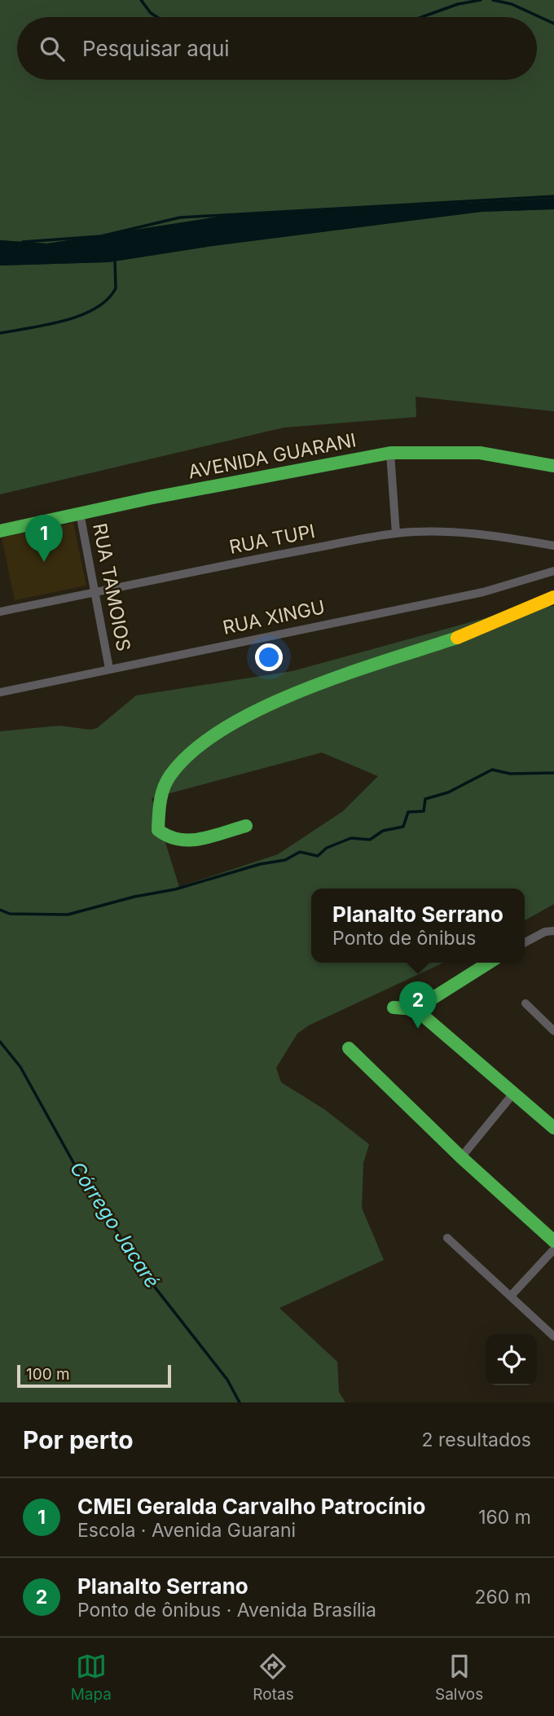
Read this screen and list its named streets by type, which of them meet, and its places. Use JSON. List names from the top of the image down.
{
  "streets": {
    "street": [
      "AVENIDA GUARANI",
      "RUA TUPI",
      "RUA TAMOIOS",
      "RUA XINGU"
    ]
  },
  "crossings": [
    ["AVENIDA GUARANI", "RUA TAMOIOS"],
    ["RUA TUPI", "RUA TAMOIOS"],
    ["RUA TAMOIOS", "RUA XINGU"]
  ],
  "water": ["Córrego Jacaré"],
  "scale_bar": "100 m",
  "page": {
    "search": "Pesquisar aqui",
    "pins": ["1", "2"],
    "popup": ["Planalto Serrano", "Ponto de ônibus"],
    "scale": "100 m",
    "heading": ["Por perto", "2 resultados"],
    "list": [
      {
        "mark": "1",
        "name": "CMEI Geralda Carvalho Patrocínio",
        "note": "Escola · Avenida Guarani",
        "value": "160 m"
      },
      {
        "mark": "2",
        "name": "Planalto Serrano",
        "note": "Ponto de ônibus · Avenida Brasília",
        "value": "260 m"
      }
    ],
    "nav": ["Mapa", "Rotas", "Salvos"]
  }
}
